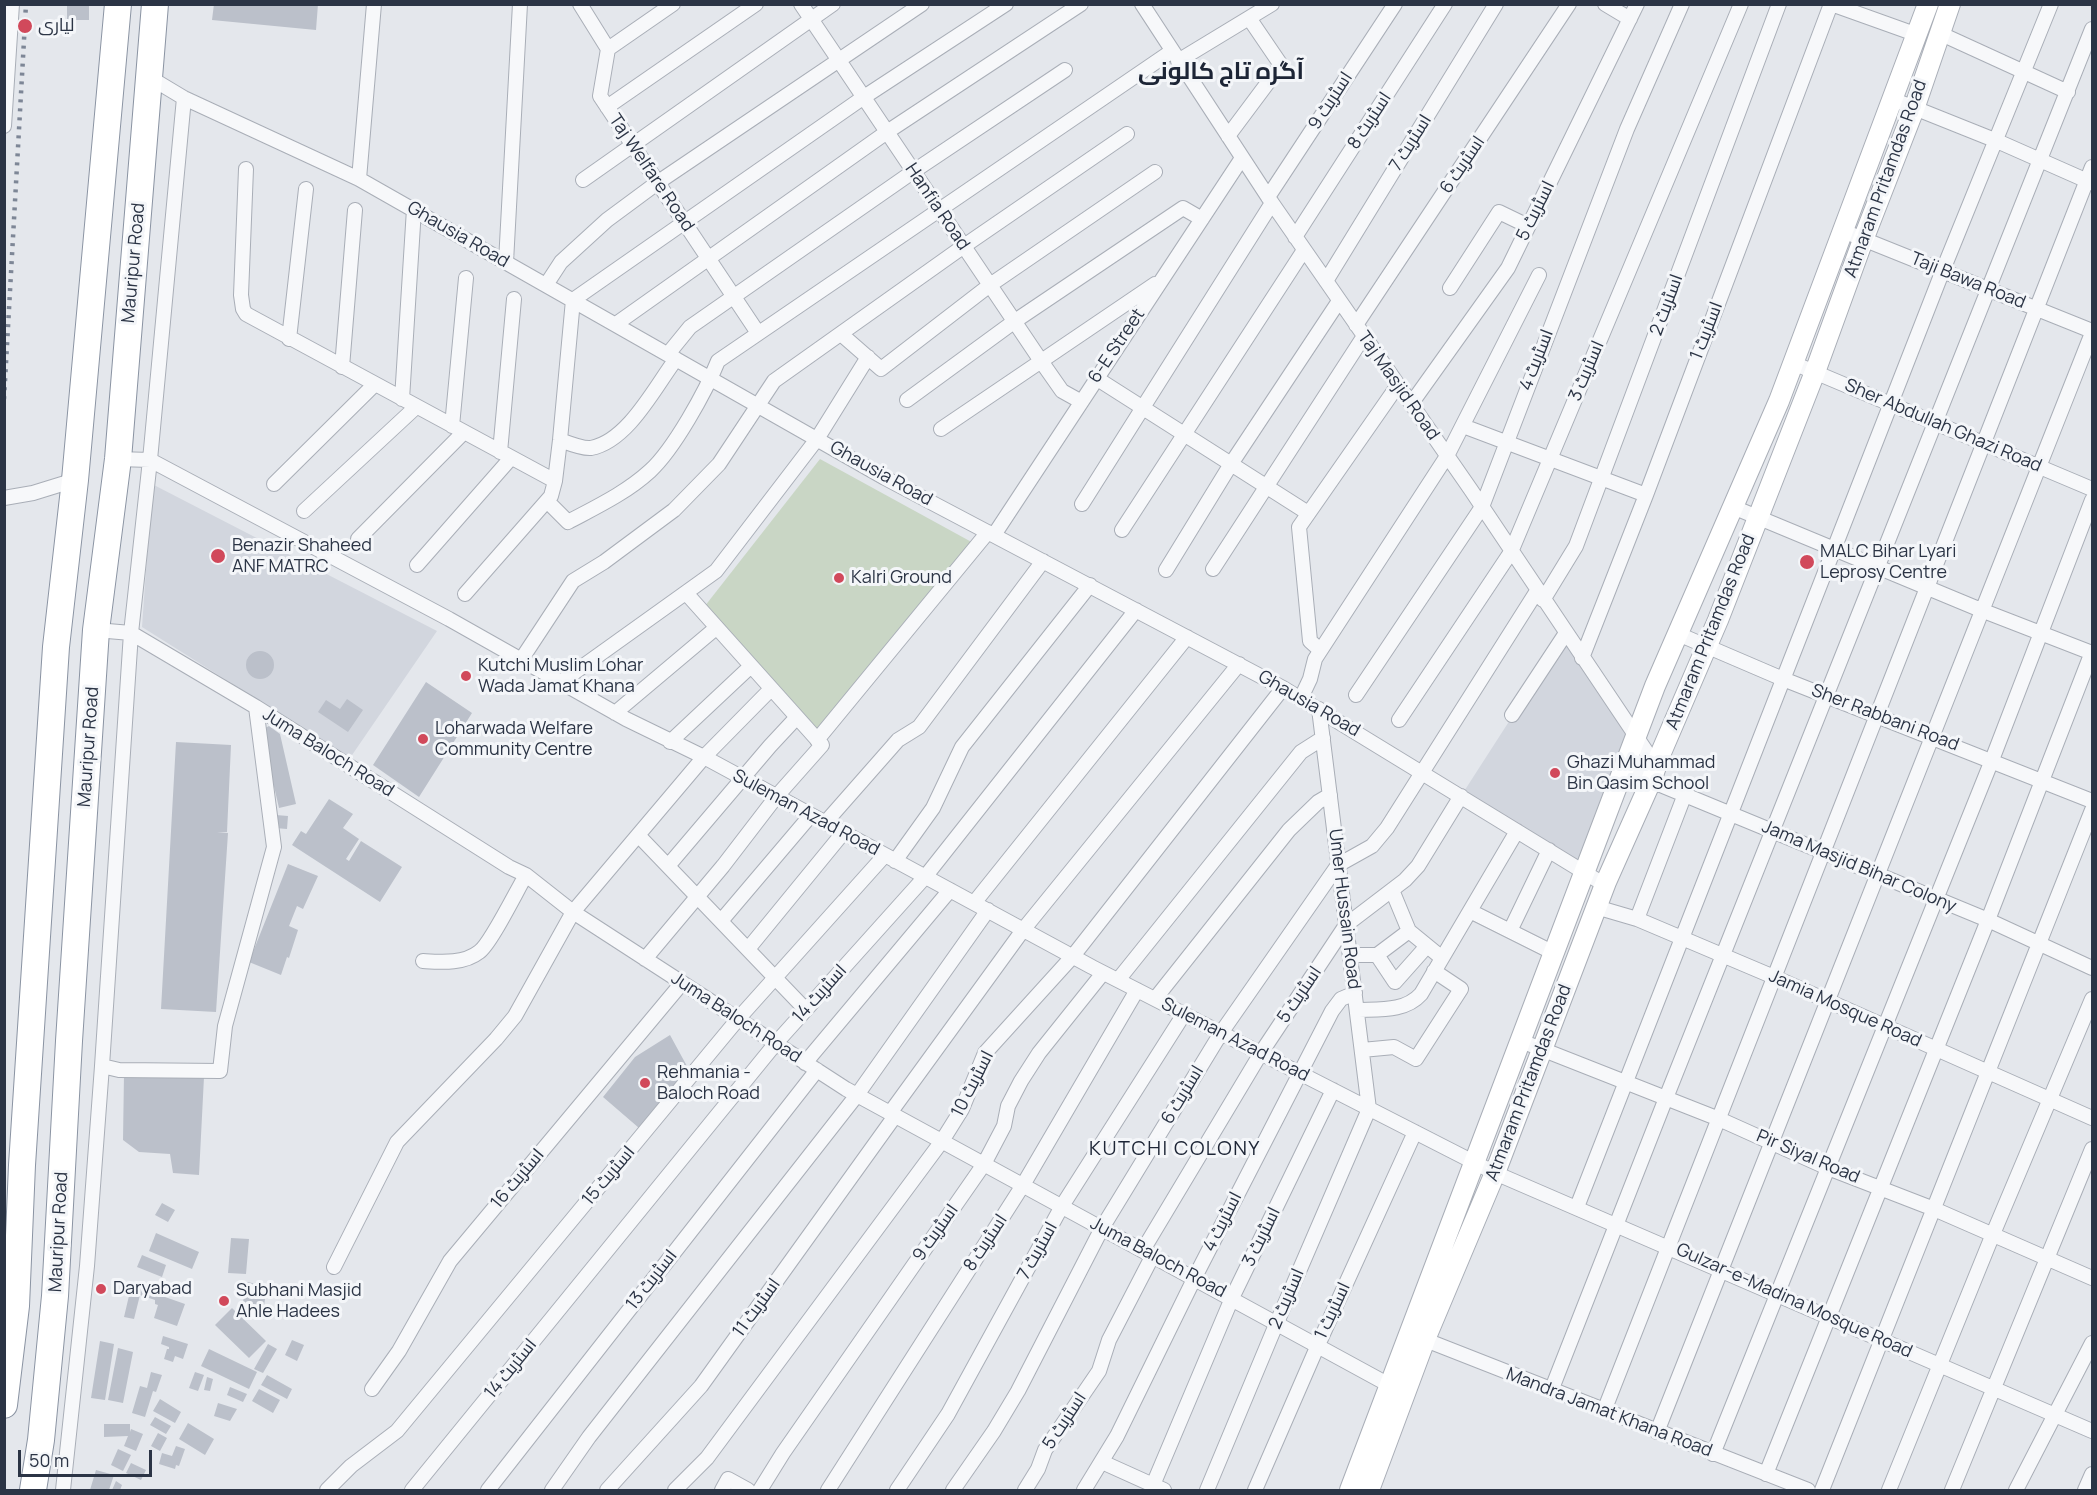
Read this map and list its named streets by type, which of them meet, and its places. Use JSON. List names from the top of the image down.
{
  "streets": {
    "highway": ["Mauripur Road"],
    "main road": ["Atmaram Pritamdas Road"],
    "street": [
      "اسٹریٹ 9",
      "اسٹریٹ 8",
      "اسٹریٹ 7",
      "اسٹریٹ 6",
      "Taj Welfare Road",
      "Hanfia Road",
      "اسٹریٹ 5",
      "Ghausia Road",
      "Taji Bawa Road",
      "اسٹریٹ 2",
      "اسٹریٹ 1",
      "6-E Street",
      "اسٹریٹ 4",
      "اسٹریٹ 3",
      "Taj Masjid Road",
      "Sher Abdullah Ghazi Road",
      "Sher Rabbani Road",
      "Juma Baloch Road",
      "Suleman Azad Road",
      "Jama Masjid Bihar Colony",
      "Umer Hussain Road",
      "اسٹریٹ 14",
      "Jamia Mosque Road",
      "اسٹریٹ 10",
      "Pir Siyal Road",
      "اسٹریٹ 15",
      "اسٹریٹ 16",
      "اسٹریٹ 13",
      "Gulzar-e-Madina Mosque Road",
      "اسٹریٹ 11",
      "Mandra Jamat Khana Road"
    ]
  },
  "crossings": [
    ["اسٹریٹ 9", "Taj Masjid Road"],
    ["اسٹریٹ 9", "Juma Baloch Road"],
    ["اسٹریٹ 9", "Suleman Azad Road"],
    ["اسٹریٹ 8", "Taj Masjid Road"],
    ["اسٹریٹ 8", "Juma Baloch Road"],
    ["اسٹریٹ 8", "Suleman Azad Road"],
    ["اسٹریٹ 7", "Taj Masjid Road"],
    ["اسٹریٹ 7", "Juma Baloch Road"],
    ["اسٹریٹ 7", "Suleman Azad Road"],
    ["اسٹریٹ 6", "اسٹریٹ 2"],
    ["اسٹریٹ 6", "Taj Masjid Road"],
    ["اسٹریٹ 6", "Juma Baloch Road"],
    ["اسٹریٹ 6", "Suleman Azad Road"],
    ["اسٹریٹ 6", "Umer Hussain Road"],
    ["Atmaram Pritamdas Road", "Ghausia Road"],
    ["Atmaram Pritamdas Road", "Taji Bawa Road"],
    ["Atmaram Pritamdas Road", "Taj Masjid Road"],
    ["Atmaram Pritamdas Road", "Sher Abdullah Ghazi Road"],
    ["Atmaram Pritamdas Road", "Sher Rabbani Road"],
    ["Atmaram Pritamdas Road", "Juma Baloch Road"],
    ["Atmaram Pritamdas Road", "Suleman Azad Road"],
    ["Atmaram Pritamdas Road", "Jama Masjid Bihar Colony"],
    ["Atmaram Pritamdas Road", "Jamia Mosque Road"],
    ["Atmaram Pritamdas Road", "Pir Siyal Road"],
    ["Atmaram Pritamdas Road", "Gulzar-e-Madina Mosque Road"],
    ["Atmaram Pritamdas Road", "Mandra Jamat Khana Road"],
    ["Hanfia Road", "6-E Street"],
    ["اسٹریٹ 5", "Ghausia Road"],
    ["اسٹریٹ 5", "Taj Masjid Road"],
    ["اسٹریٹ 5", "Juma Baloch Road"],
    ["اسٹریٹ 5", "Suleman Azad Road"],
    ["اسٹریٹ 5", "Umer Hussain Road"],
    ["Ghausia Road", "Mauripur Road"],
    ["Ghausia Road", "اسٹریٹ 2"],
    ["Ghausia Road", "6-E Street"],
    ["Ghausia Road", "Umer Hussain Road"],
    ["Ghausia Road", "اسٹریٹ 14"],
    ["Ghausia Road", "اسٹریٹ 10"],
    ["Ghausia Road", "اسٹریٹ 15"],
    ["Ghausia Road", "اسٹریٹ 11"],
    ["Mauripur Road", "Juma Baloch Road"],
    ["Mauripur Road", "Suleman Azad Road"],
    ["اسٹریٹ 2", "Taj Masjid Road"],
    ["اسٹریٹ 2", "Juma Baloch Road"],
    ["اسٹریٹ 2", "Suleman Azad Road"],
    ["اسٹریٹ 2", "Umer Hussain Road"],
    ["اسٹریٹ 1", "Taj Masjid Road"],
    ["اسٹریٹ 1", "Juma Baloch Road"],
    ["اسٹریٹ 1", "Suleman Azad Road"],
    ["6-E Street", "Taj Masjid Road"],
    ["6-E Street", "Suleman Azad Road"],
    ["اسٹریٹ 4", "Taj Masjid Road"],
    ["اسٹریٹ 4", "Juma Baloch Road"],
    ["اسٹریٹ 4", "Suleman Azad Road"],
    ["اسٹریٹ 4", "Umer Hussain Road"],
    ["اسٹریٹ 3", "Taj Masjid Road"],
    ["اسٹریٹ 3", "Juma Baloch Road"],
    ["اسٹریٹ 3", "Suleman Azad Road"],
    ["Taj Masjid Road", "Jama Masjid Bihar Colony"],
    ["Juma Baloch Road", "اسٹریٹ 14"],
    ["Juma Baloch Road", "اسٹریٹ 10"],
    ["Juma Baloch Road", "اسٹریٹ 15"],
    ["Juma Baloch Road", "اسٹریٹ 16"],
    ["Juma Baloch Road", "اسٹریٹ 13"],
    ["Juma Baloch Road", "اسٹریٹ 11"],
    ["Suleman Azad Road", "Umer Hussain Road"],
    ["Suleman Azad Road", "اسٹریٹ 14"],
    ["Suleman Azad Road", "اسٹریٹ 10"],
    ["Suleman Azad Road", "اسٹریٹ 15"],
    ["Suleman Azad Road", "اسٹریٹ 13"],
    ["Suleman Azad Road", "Gulzar-e-Madina Mosque Road"],
    ["Suleman Azad Road", "اسٹریٹ 11"]
  ],
  "districts": ["آگرہ تاج کالونی", "KUTCHI COLONY"],
  "places": [
    "لیاری",
    "Benazir Shaheed ANF MATRC",
    "MALC Bihar Lyari Leprosy Centre",
    "Kalri Ground",
    "Kutchi Muslim Lohar Wada Jamat Khana",
    "Loharwada Welfare Community Centre",
    "Ghazi Muhammad Bin Qasim School",
    "Rehmania - Baloch Road",
    "Daryabad",
    "Subhani Masjid Ahle Hadees"
  ],
  "scale_bar": "50 m"
}
